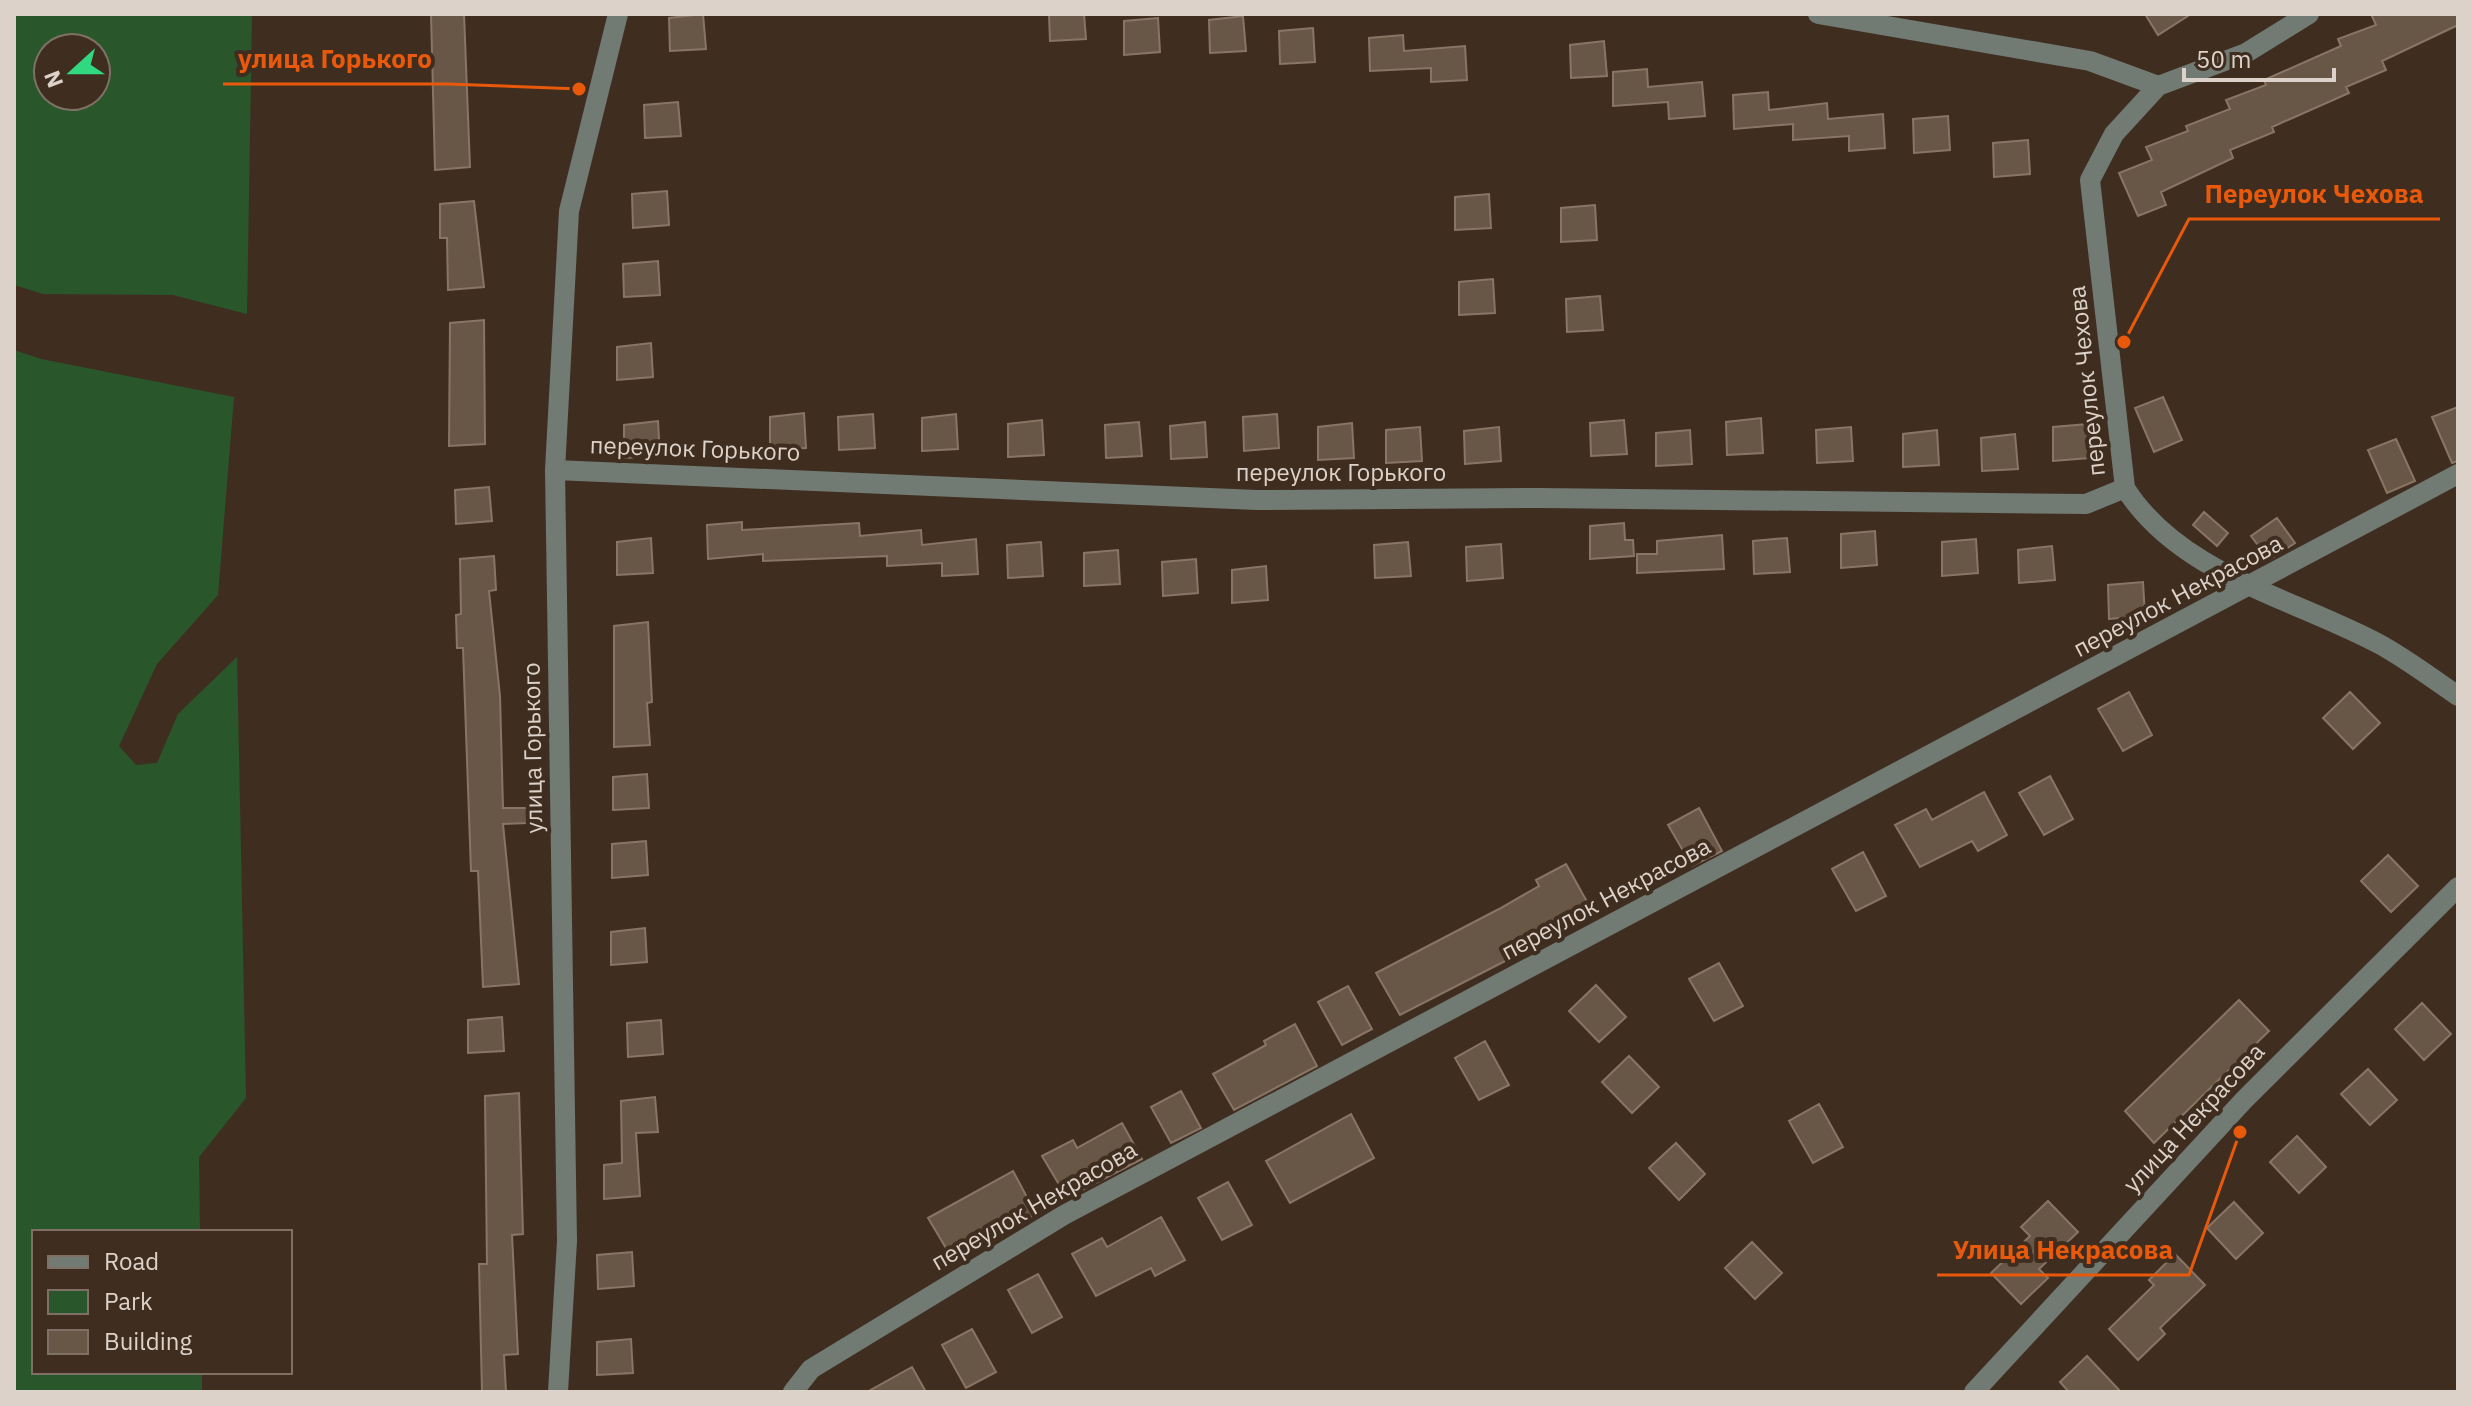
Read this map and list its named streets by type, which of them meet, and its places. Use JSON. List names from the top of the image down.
{
  "streets": {
    "street": [
      "переулок Чехова",
      "переулок Горького",
      "переулок Некрасова",
      "улица Горького",
      "улица Некрасова"
    ]
  },
  "crossings": [
    ["переулок Чехова", "переулок Горького"],
    ["переулок Чехова", "переулок Некрасова"],
    ["переулок Горького", "улица Горького"]
  ],
  "places": ["улица Горького", "Переулок Чехова", "Улица Некрасова"],
  "legend": ["Road", "Park", "Building"],
  "scale_bar": "50 m",
  "north": "left"
}
